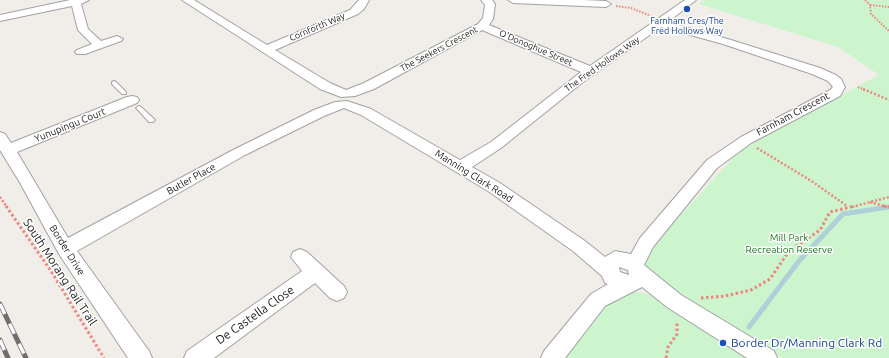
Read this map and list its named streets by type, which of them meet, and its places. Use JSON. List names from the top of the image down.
{
  "streets": {
    "street": [
      "Cornforth Way",
      "O'Donoghue Street",
      "The Seekers Crescent",
      "The Fred Hollows Way",
      "Farnham Crescent",
      "Yunupingu Court",
      "Manning Clark Road",
      "Butler Place",
      "Border Drive",
      "De Castella Close"
    ],
    "path": ["South Morang Rail Trail"]
  },
  "crossings": [
    ["Cornforth Way", "Manning Clark Road"],
    ["O'Donoghue Street", "The Seekers Crescent"],
    ["O'Donoghue Street", "The Fred Hollows Way"],
    ["The Seekers Crescent", "Manning Clark Road"],
    ["The Seekers Crescent", "Butler Place"],
    ["The Fred Hollows Way", "Farnham Crescent"],
    ["The Fred Hollows Way", "Manning Clark Road"],
    ["Farnham Crescent", "Manning Clark Road"],
    ["Yunupingu Court", "Border Drive"],
    ["Manning Clark Road", "Butler Place"],
    ["Butler Place", "Border Drive"]
  ],
  "parks": ["Mill Park Recreation Reserve"],
  "places": ["Farnham Cres/The Fred Hollows Way", "Border Dr/Manning Clark Rd"]
}
